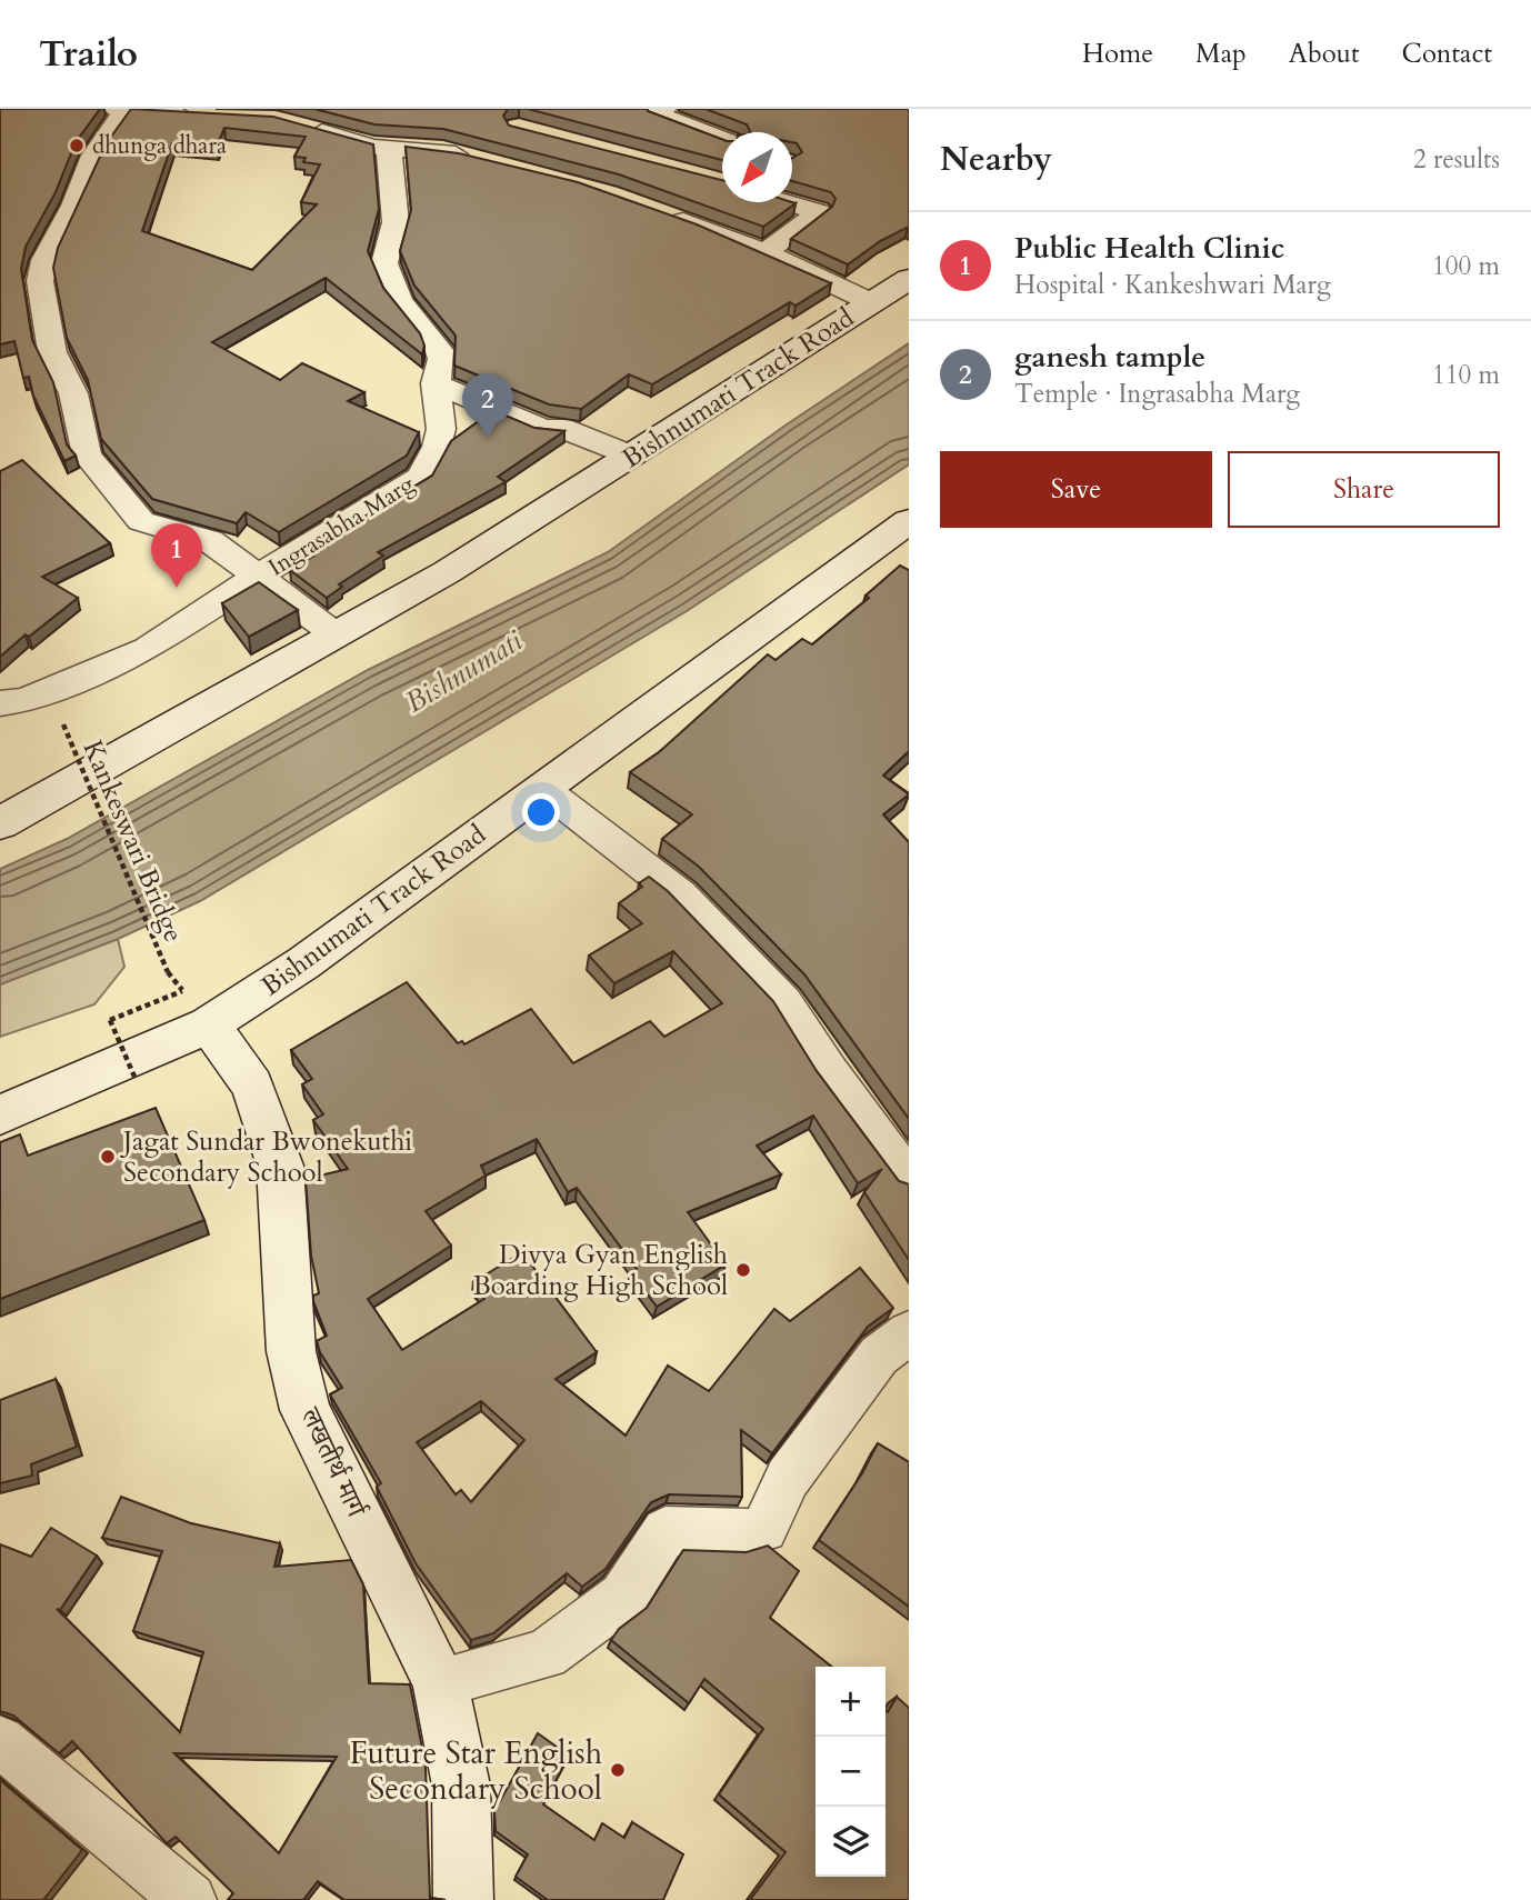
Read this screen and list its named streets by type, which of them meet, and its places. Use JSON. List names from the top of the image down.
{
  "streets": {
    "main road": ["Bishnumati Track Road", "लखतीर्थ मार्ग"],
    "street": ["Ingrasabha Marg"],
    "path": ["Kankeswari Bridge"]
  },
  "crossings": [
    ["Bishnumati Track Road", "लखतीर्थ मार्ग"]
  ],
  "water": ["Bishnumati"],
  "places": [
    "dhunga dhara",
    "Jagat Sundar Bwonekuthi Secondary School",
    "Divya Gyan English Boarding High School",
    "Future Star English Secondary School"
  ],
  "north": "bottom left",
  "page": {
    "header": "Trailo",
    "nav": [
      "Home",
      "Map",
      "About",
      "Contact"
    ],
    "heading": ["Nearby", "2 results"],
    "list": [
      {
        "mark": "1",
        "name": "Public Health Clinic",
        "note": "Hospital · Kankeshwari Marg",
        "value": "100 m"
      },
      {
        "mark": "2",
        "name": "ganesh tample",
        "note": "Temple · Ingrasabha Marg",
        "value": "110 m"
      }
    ],
    "pins": ["2", "1"],
    "buttons": ["Save", "Share"],
    "map_buttons": ["+", "−"]
  }
}
